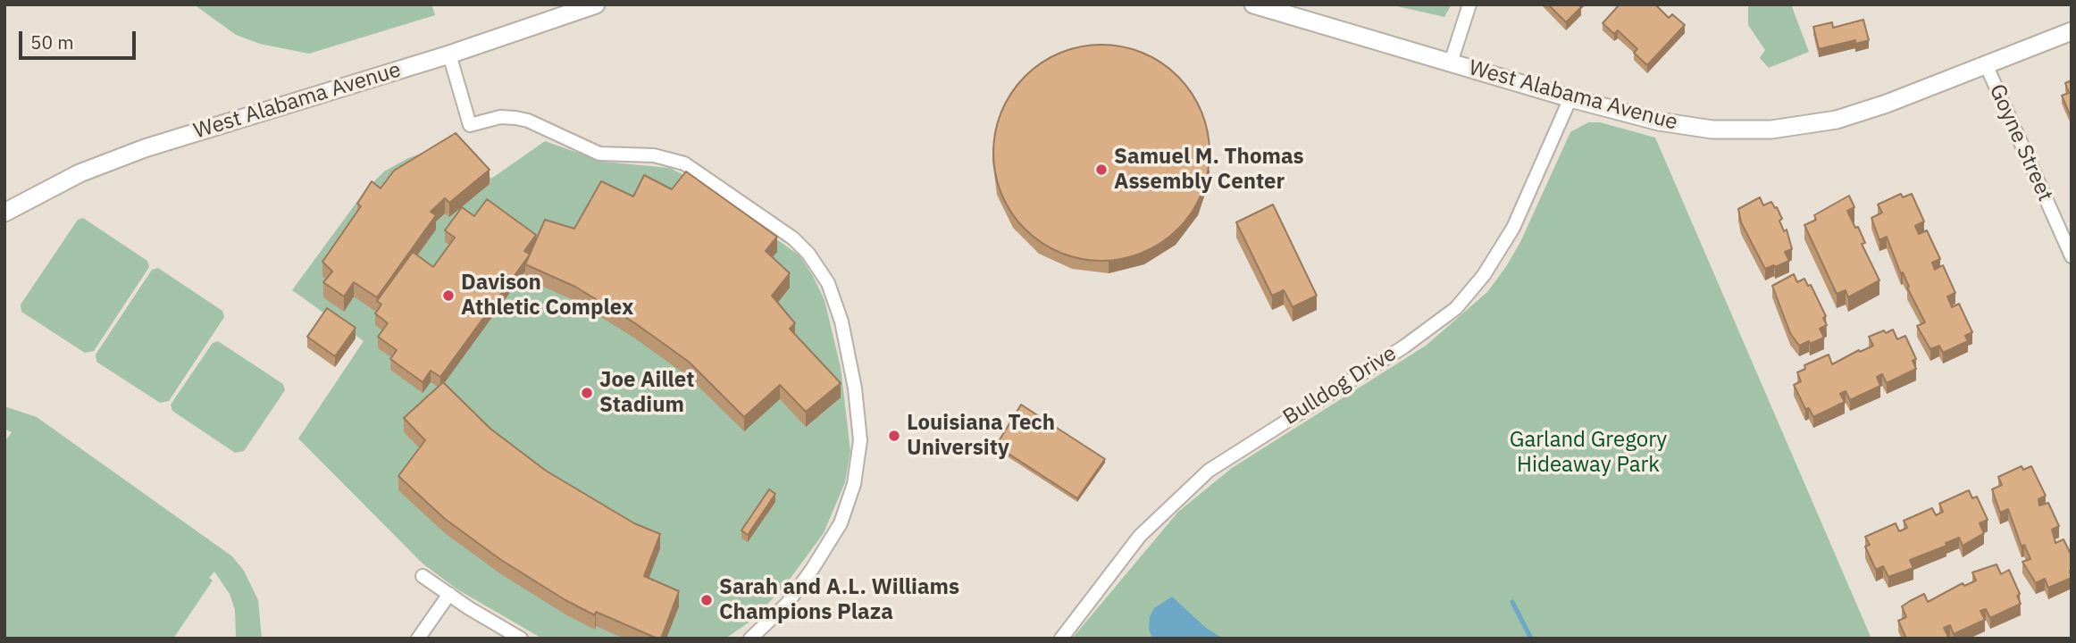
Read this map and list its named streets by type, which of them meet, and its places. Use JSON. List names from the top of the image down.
{
  "streets": {
    "main road": ["West Alabama Avenue"],
    "street": ["Goyne Street", "Bulldog Drive"]
  },
  "crossings": [
    ["West Alabama Avenue", "Goyne Street"],
    ["West Alabama Avenue", "Bulldog Drive"]
  ],
  "parks": ["Garland Gregory Hideaway Park"],
  "places": [
    "Samuel M. Thomas Assembly Center",
    "Davison Athletic Complex",
    "Joe Aillet Stadium",
    "Louisiana Tech University",
    "Sarah and A.L. Williams Champions Plaza"
  ],
  "scale_bar": "50 m"
}
